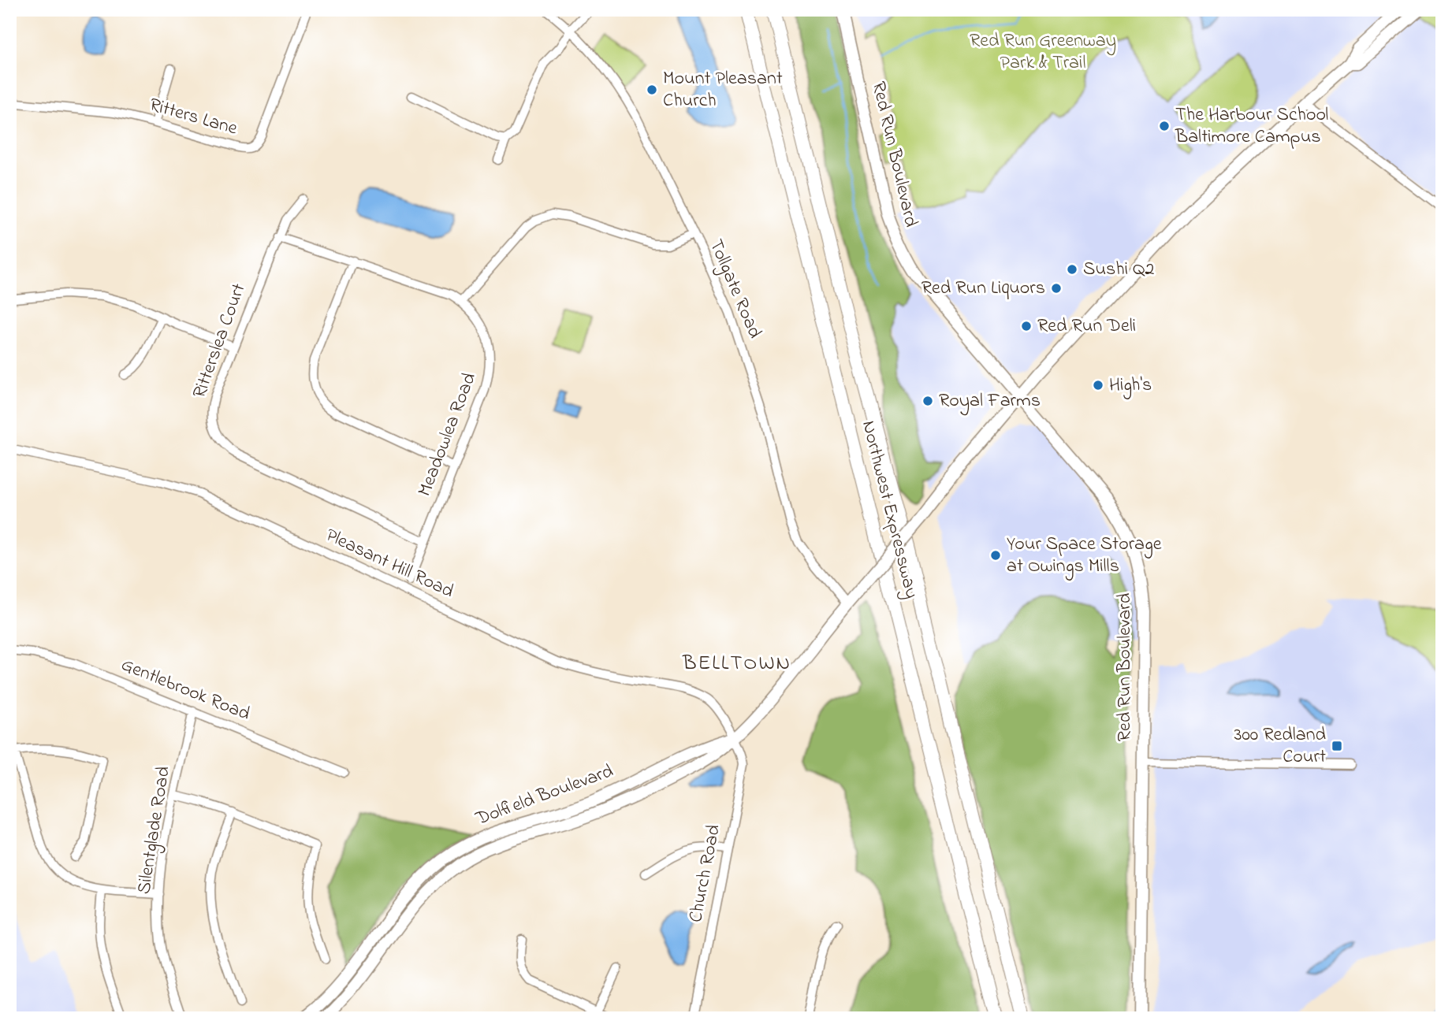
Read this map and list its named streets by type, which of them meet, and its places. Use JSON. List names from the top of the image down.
{
  "streets": {
    "highway": ["Northwest Expressway"],
    "main road": ["Red Run Boulevard", "Dolfield Boulevard"],
    "street": [
      "Ritters Lane",
      "Tollgate Road",
      "Ritterslea Court",
      "Meadowlea Road",
      "Pleasant Hill Road",
      "Gentlebrook Road",
      "Silentglade Road",
      "Church Road"
    ]
  },
  "crossings": [
    ["Red Run Boulevard", "Dolfield Boulevard"],
    ["Tollgate Road", "Dolfield Boulevard"],
    ["Ritterslea Court", "Meadowlea Road"],
    ["Pleasant Hill Road", "Dolfield Boulevard"],
    ["Pleasant Hill Road", "Church Road"],
    ["Gentlebrook Road", "Silentglade Road"],
    ["Dolfield Boulevard", "Church Road"]
  ],
  "districts": ["BELLTOWN"],
  "parks": ["Red Run Greenway Park & Trail"],
  "places": {
    "other": [
      "Mount Pleasant Church",
      "The Harbour School Baltimore Campus",
      "Sushi Q2",
      "Red Run Liquors",
      "Red Run Deli",
      "High's",
      "Royal Farms",
      "Your Space Storage at Owings Mills"
    ],
    "transit": ["300 Redland Court"]
  }
}
